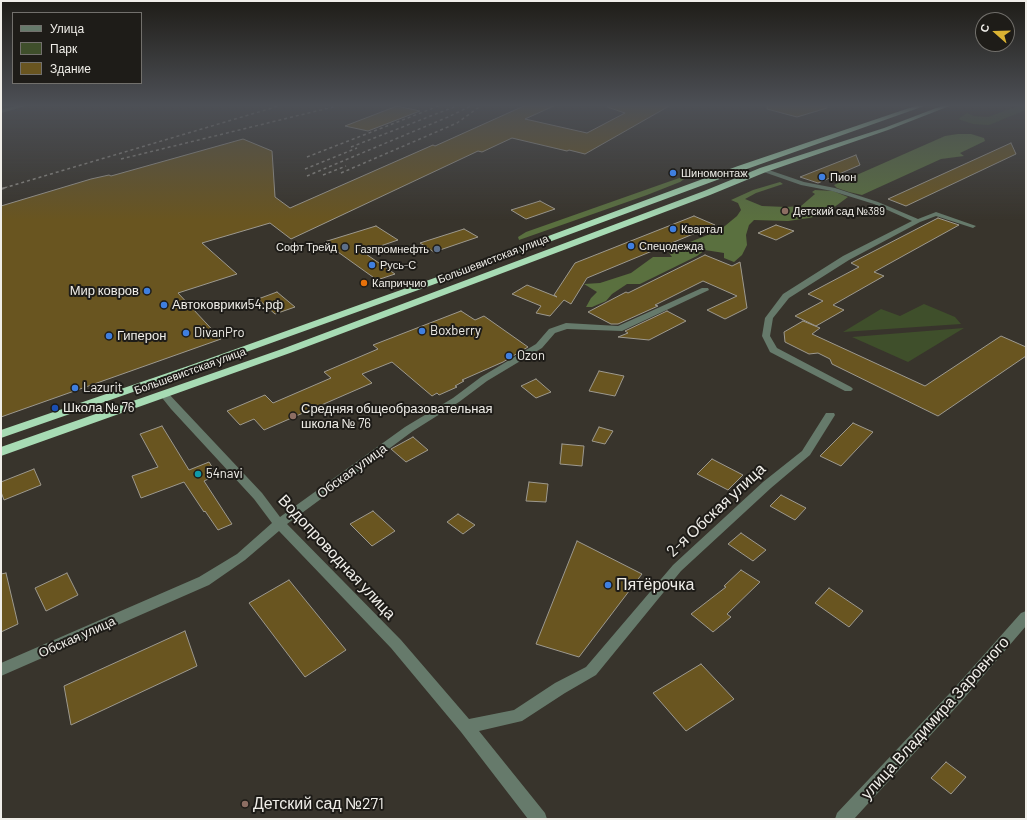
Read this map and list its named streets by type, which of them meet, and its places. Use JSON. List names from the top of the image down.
{
  "streets": {
    "highway": ["Большевистская улица"],
    "street": [
      "Обская улица",
      "2-я Обская улица",
      "Водопроводная улица",
      "улица Владимира Заровного"
    ]
  },
  "crossings": [
    ["Большевистская улица", "Водопроводная улица"],
    ["Обская улица", "Водопроводная улица"],
    ["2-я Обская улица", "Водопроводная улица"]
  ],
  "places": [
    "Шиномонтаж",
    "Пион",
    "Детский сад №389",
    "Квартал",
    "Спецодежда",
    "Софт Трейд",
    "Газпромнефть",
    "Русь-С",
    "Каприччио",
    "Мир ковров",
    "Автоковрики54.рф",
    "Boxberry",
    "DivanPro",
    "Гиперон",
    "Ozon",
    "Lazurit",
    "Школа № 76",
    "Средняя общеобразовательная школа № 76",
    "54navi",
    "Пятёрочка",
    "Детский сад №271"
  ],
  "legend": ["Улица", "Парк", "Здание"],
  "north": "left"
}
